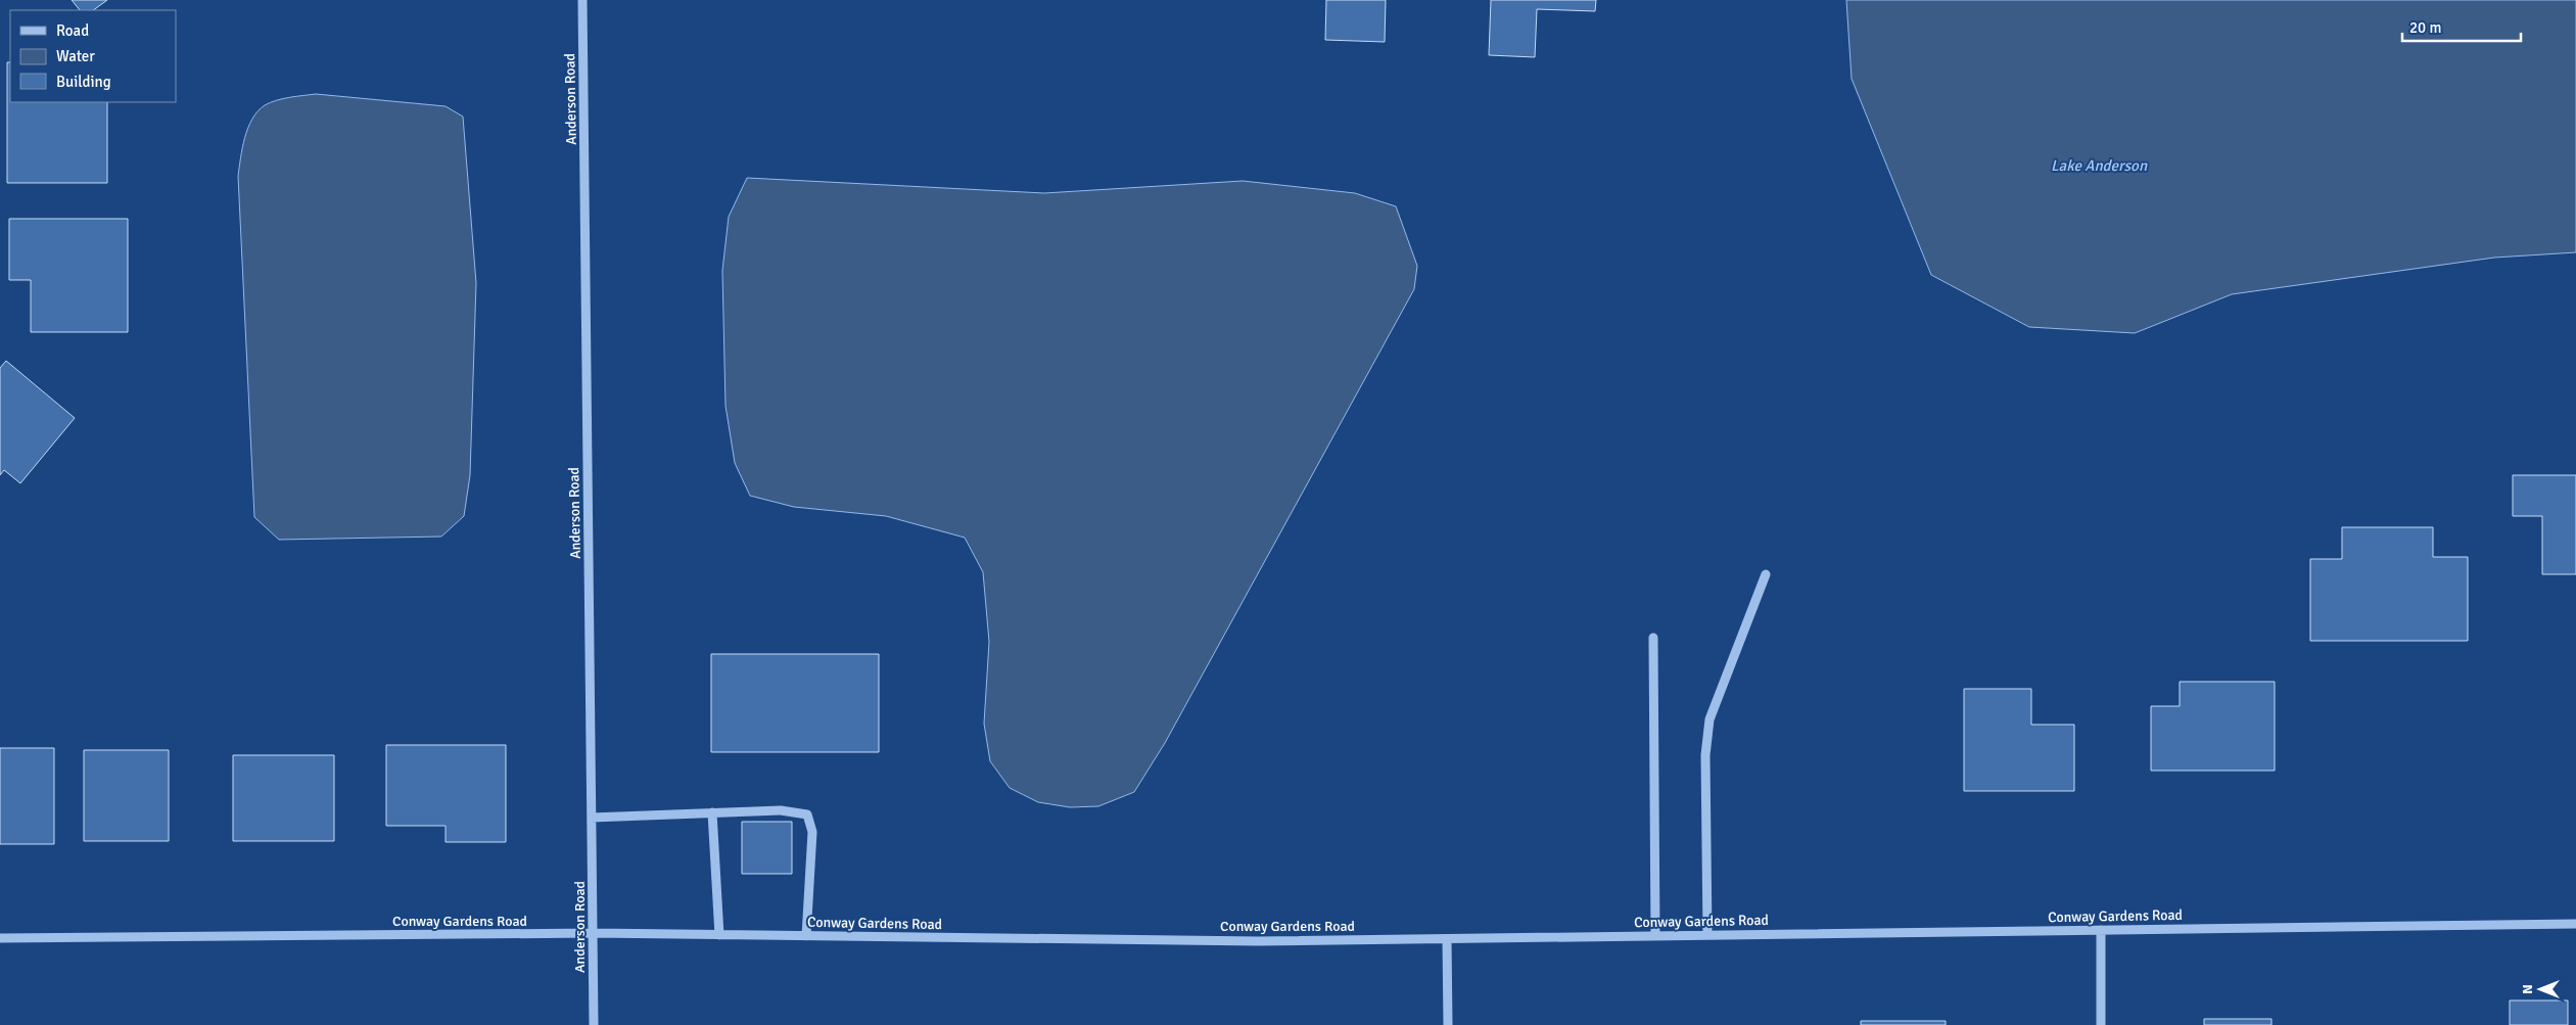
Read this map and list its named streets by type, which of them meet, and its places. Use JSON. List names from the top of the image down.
{
  "streets": {
    "street": ["Anderson Road", "Conway Gardens Road"]
  },
  "crossings": [
    ["Anderson Road", "Conway Gardens Road"]
  ],
  "water": ["Lake Anderson"],
  "legend": ["Road", "Water", "Building"],
  "scale_bar": "20 m",
  "north": "left"
}
